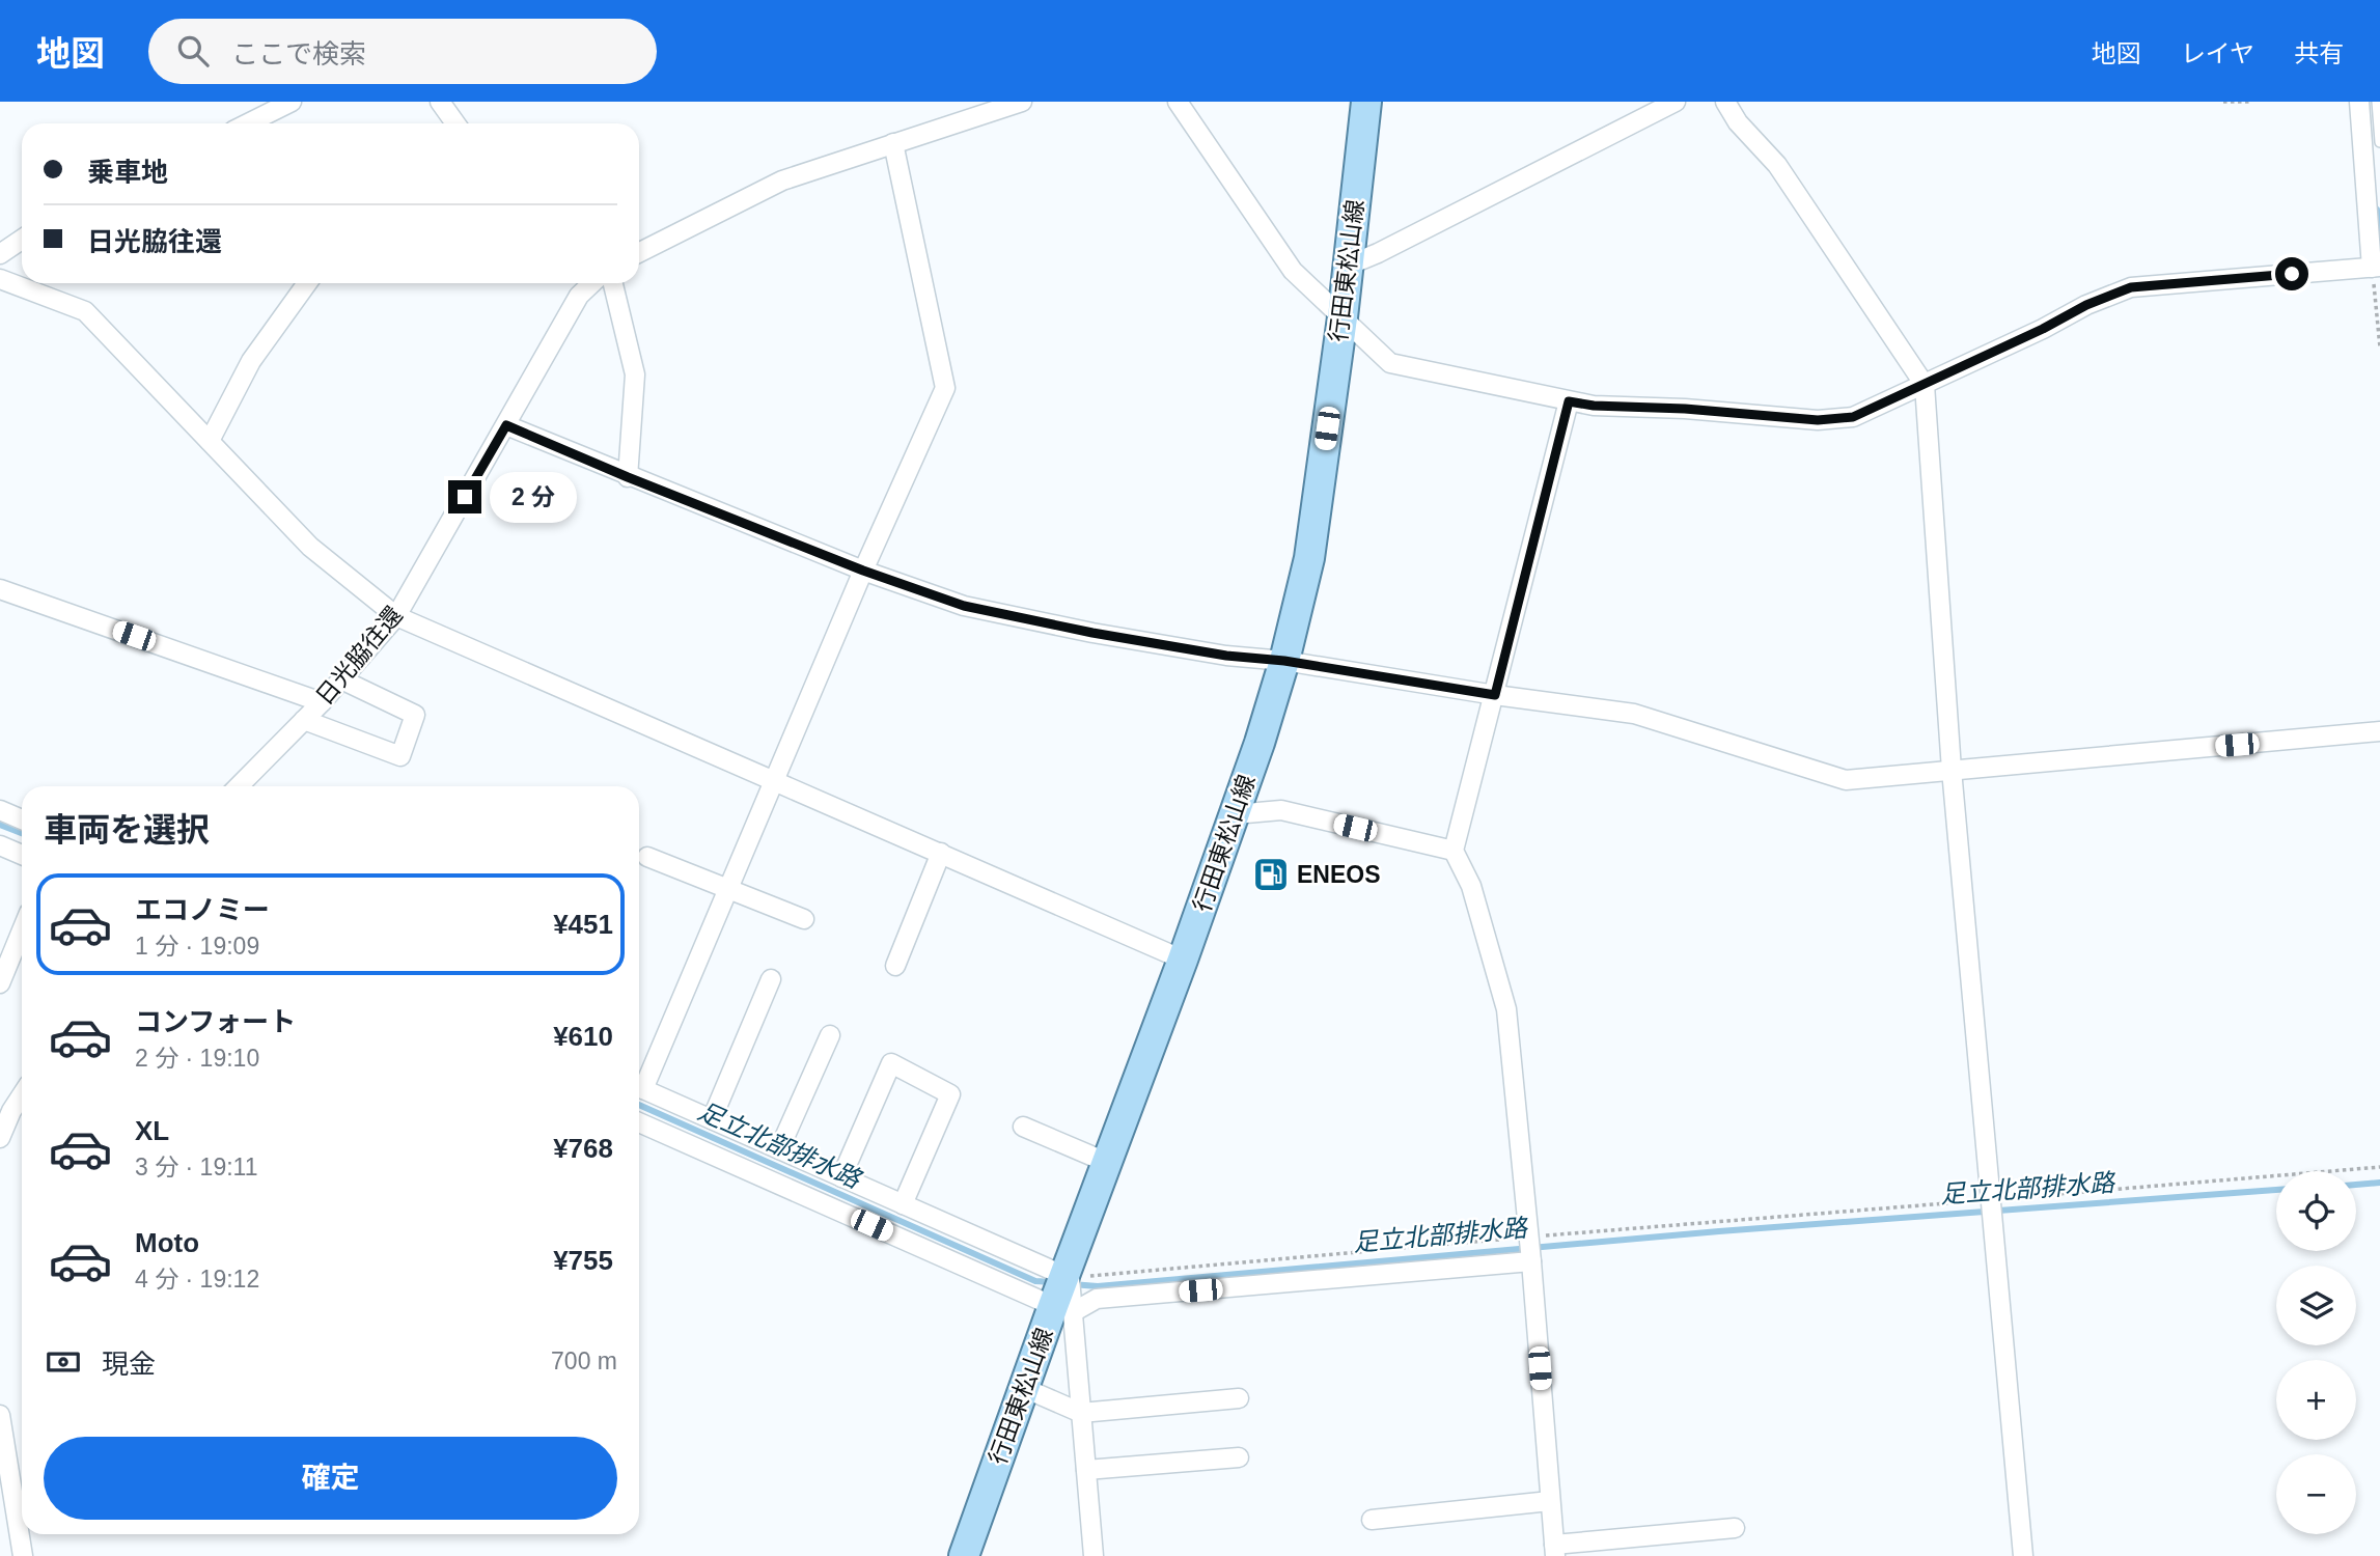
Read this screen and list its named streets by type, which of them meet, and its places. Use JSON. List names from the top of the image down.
{
  "streets": {
    "main road": ["行田東松山線"],
    "street": ["日光脇往還"]
  },
  "water": ["足立北部排水路"],
  "places": {
    "fuel station": ["ENEOS"]
  },
  "page": {
    "header": "地図",
    "search": "ここで検索",
    "nav": ["地図", "レイヤ", "共有"],
    "banner": ["乗車地", "日光脇往還"],
    "bubble": "2 分",
    "heading": "車両を選択",
    "list": [
      {
        "name": "エコノミー",
        "note": "1 分 · 19:09",
        "value": "¥451"
      },
      {
        "name": "コンフォート",
        "note": "2 分 · 19:10",
        "value": "¥610"
      },
      {
        "name": "XL",
        "note": "3 分 · 19:11",
        "value": "¥768"
      },
      {
        "name": "Moto",
        "note": "4 分 · 19:12",
        "value": "¥755"
      }
    ],
    "map_buttons": ["+", "−"],
    "pay": ["現金", "700 m"],
    "buttons": "確定"
  }
}
